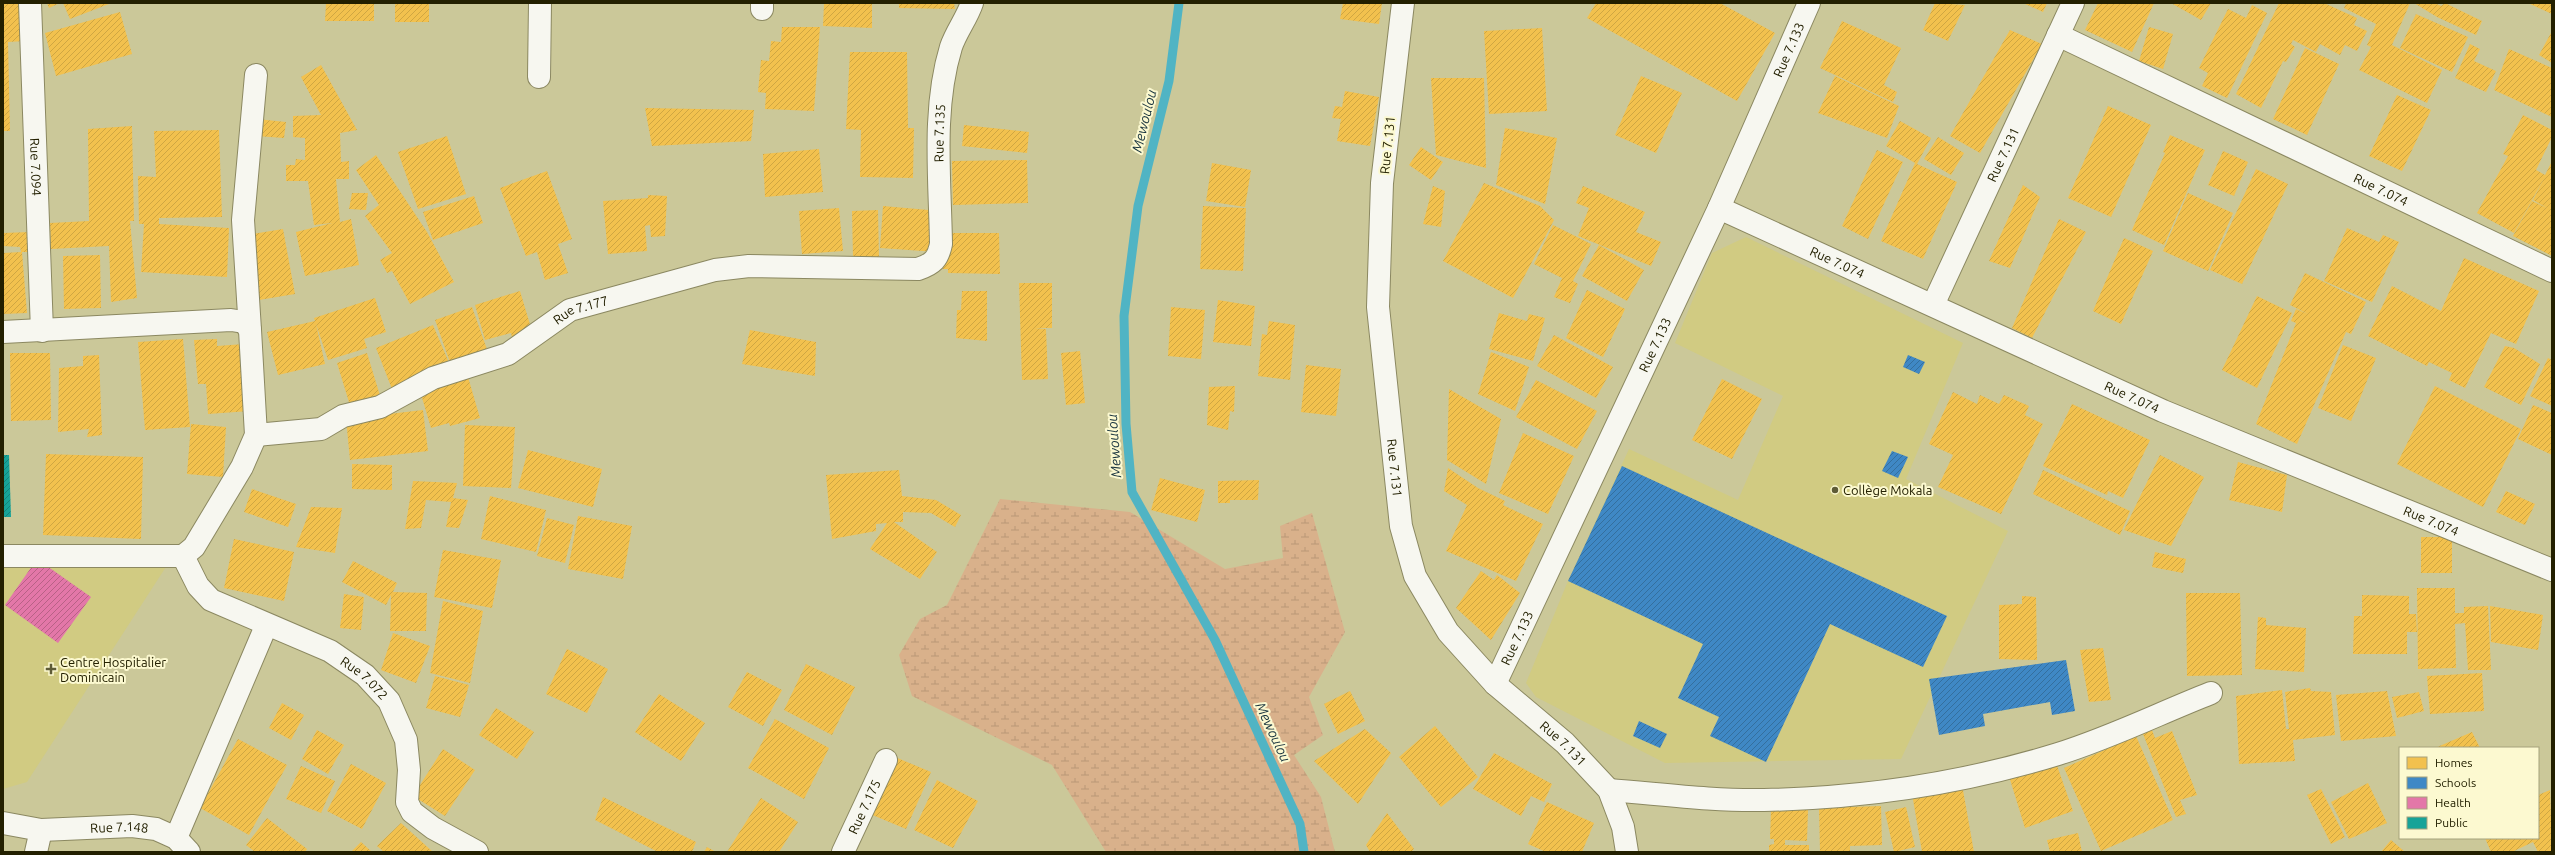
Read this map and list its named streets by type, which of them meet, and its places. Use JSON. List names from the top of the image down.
{
  "streets": {
    "street": [
      "Rue 7.133",
      "Rue 7.135",
      "Rue 7.131",
      "Rue 7.094",
      "Rue 7.074",
      "Rue 7.177",
      "Rue 7.072",
      "Rue 7.175",
      "Rue 7.148"
    ]
  },
  "crossings": [
    ["Rue 7.133", "Rue 7.131"],
    ["Rue 7.133", "Rue 7.074"],
    ["Rue 7.135", "Rue 7.177"],
    ["Rue 7.131", "Rue 7.074"]
  ],
  "water": ["Mewoulou"],
  "places": {
    "other": ["Collège Mokala"],
    "health": ["Centre Hospitalier Dominicain"]
  },
  "legend": [
    "Homes",
    "Schools",
    "Health",
    "Public"
  ]
}
